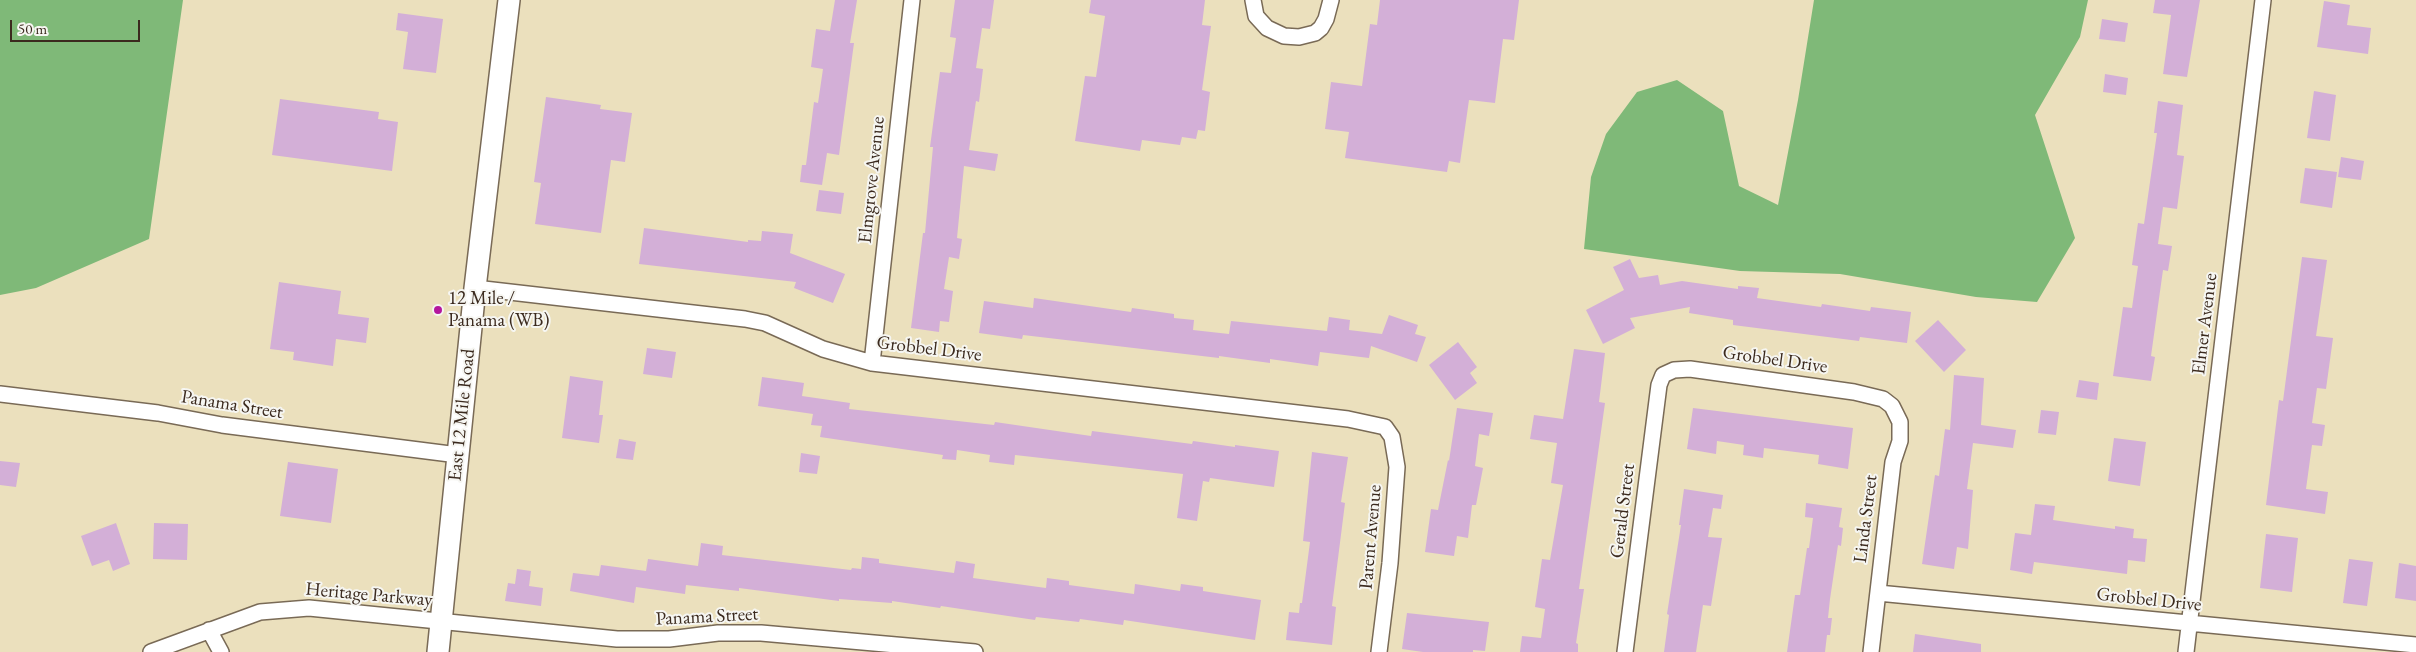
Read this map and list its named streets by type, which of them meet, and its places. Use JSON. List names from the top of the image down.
{
  "streets": {
    "main road": ["East 12 Mile Road"],
    "street": [
      "Elmgrove Avenue",
      "Elmer Avenue",
      "Grobbel Drive",
      "Panama Street",
      "Gerald Street",
      "Linda Street",
      "Parent Avenue",
      "Heritage Parkway"
    ]
  },
  "crossings": [
    ["Elmgrove Avenue", "Grobbel Drive"],
    ["Elmer Avenue", "Grobbel Drive"],
    ["Grobbel Drive", "East 12 Mile Road"],
    ["Grobbel Drive", "Gerald Street"],
    ["Grobbel Drive", "Linda Street"],
    ["Grobbel Drive", "Parent Avenue"],
    ["Panama Street", "East 12 Mile Road"],
    ["Panama Street", "Heritage Parkway"],
    ["East 12 Mile Road", "Heritage Parkway"]
  ],
  "places": ["12 Mile / Panama (WB)"],
  "scale_bar": "50 m"
}
